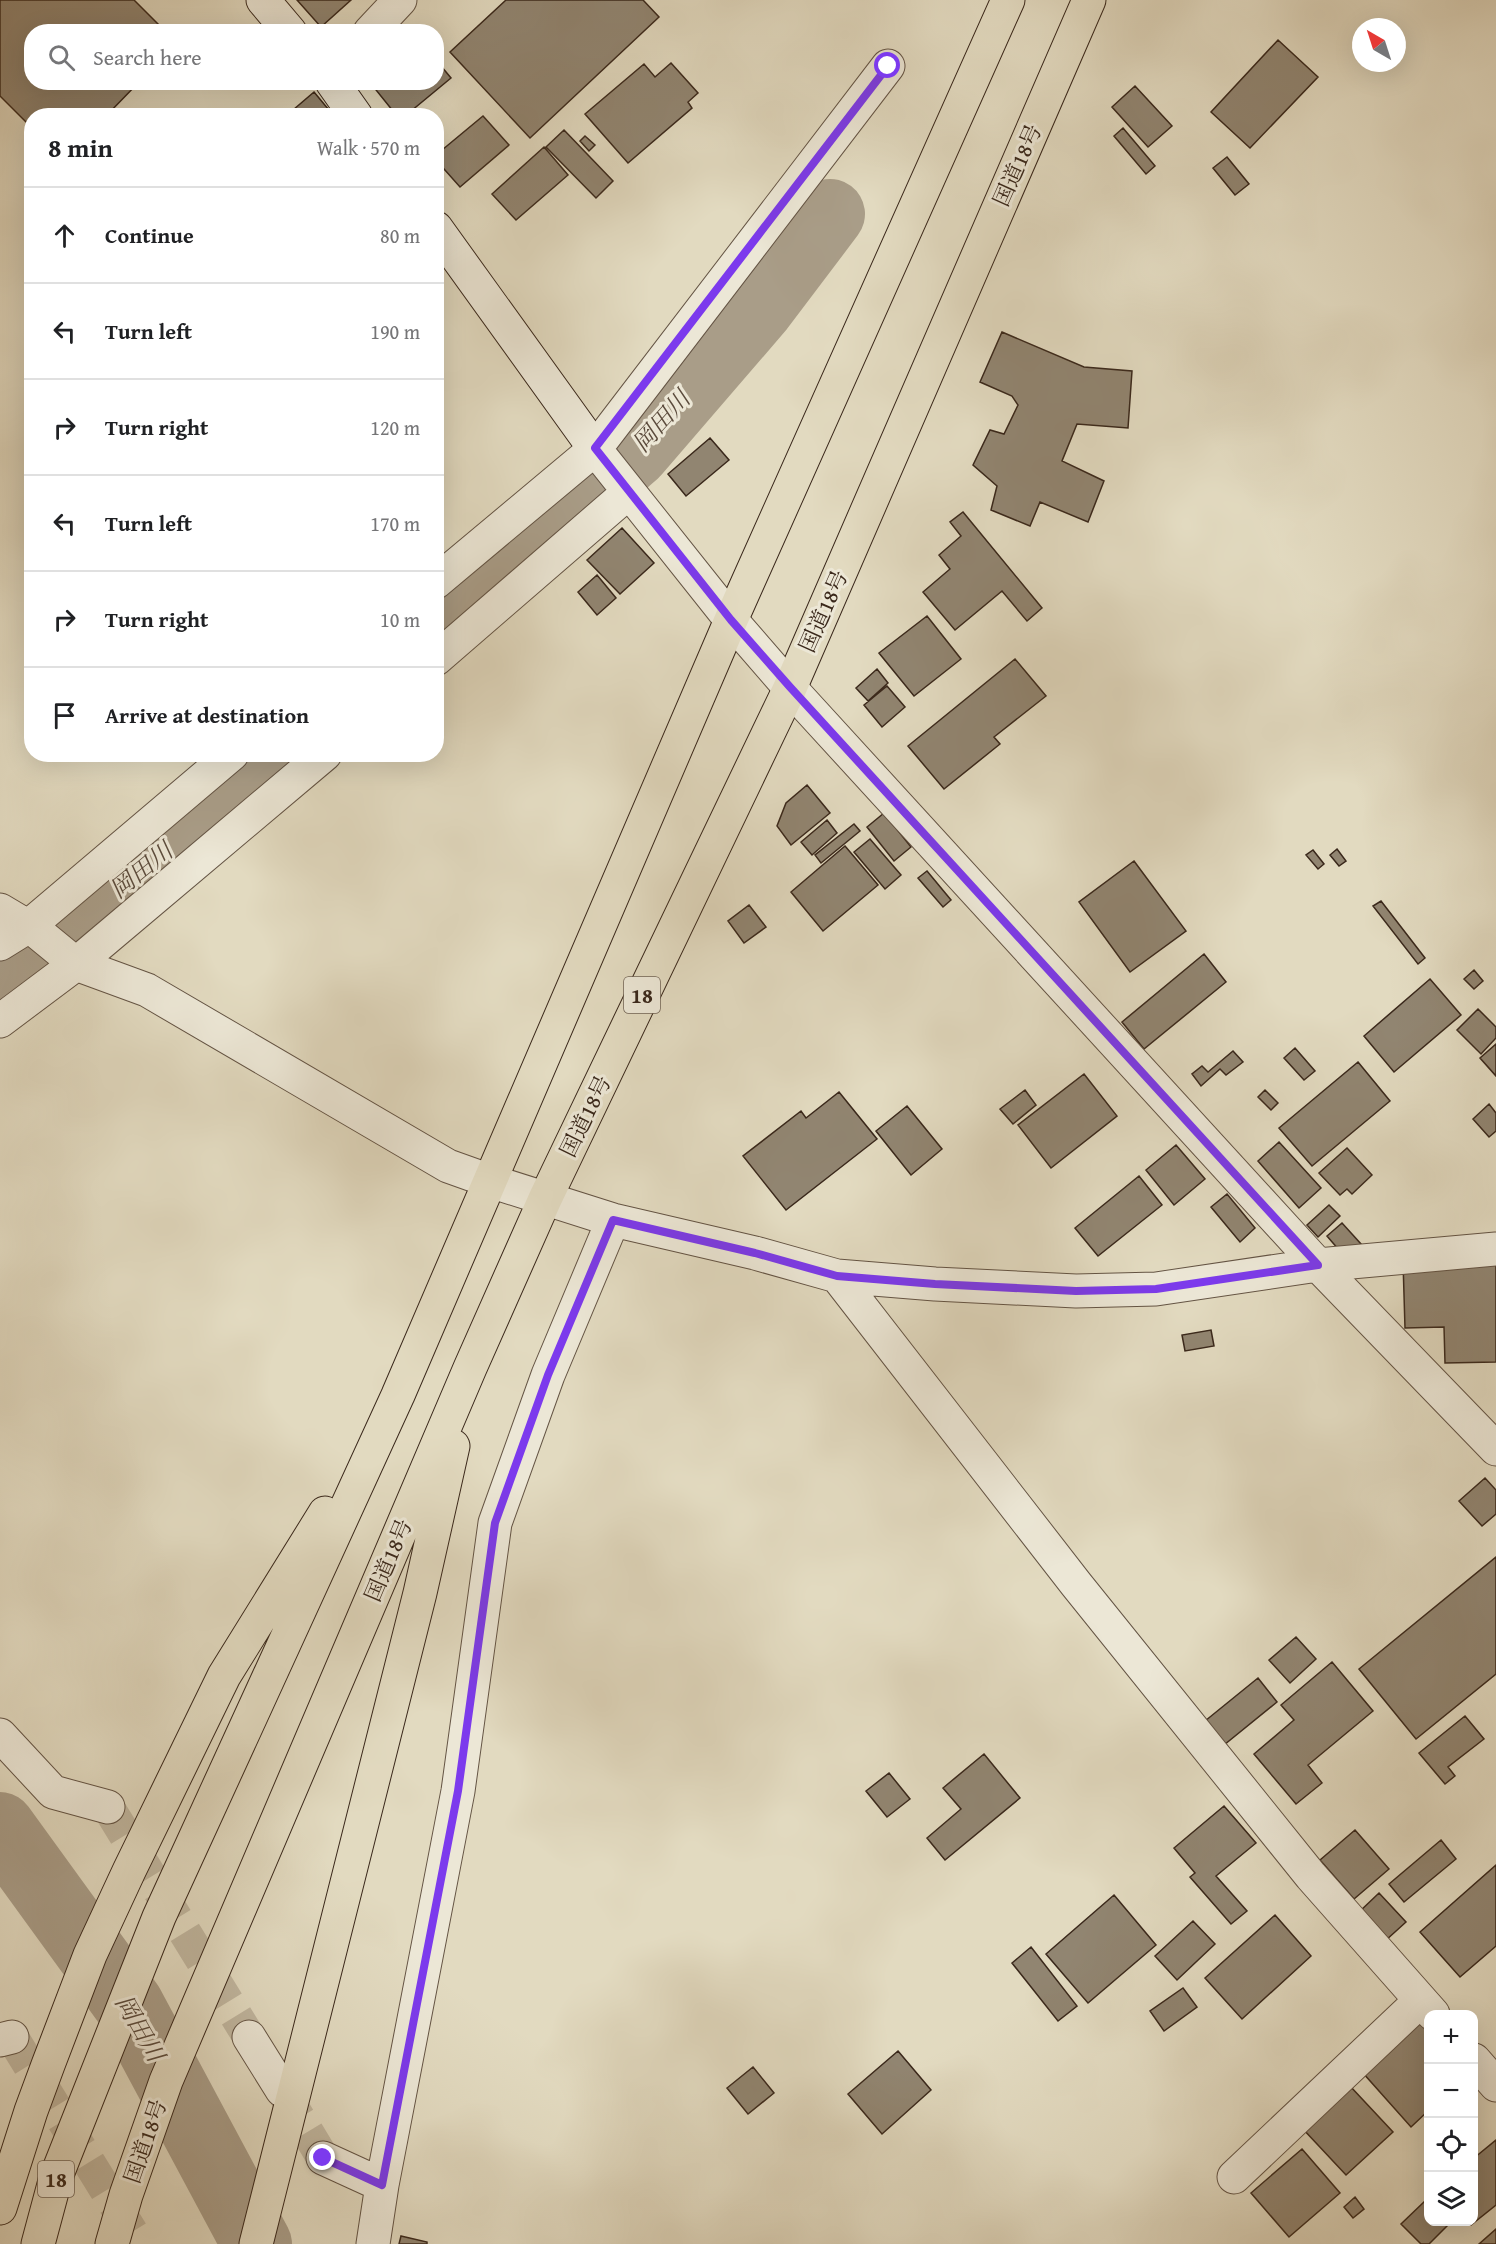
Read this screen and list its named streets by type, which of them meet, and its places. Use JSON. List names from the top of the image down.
{
  "streets": {
    "highway": ["国道18号", "18"]
  },
  "water": ["岡田川"],
  "north": "top left",
  "page": {
    "search": "Search here",
    "heading": ["8 min", "Walk · 570 m"],
    "list": [
      ["Continue", "80 m"],
      ["Turn left", "190 m"],
      ["Turn right", "120 m"],
      ["Turn left", "170 m"],
      ["Turn right", "10 m"],
      "Arrive at destination"
    ],
    "map_buttons": ["+", "−"]
  }
}
